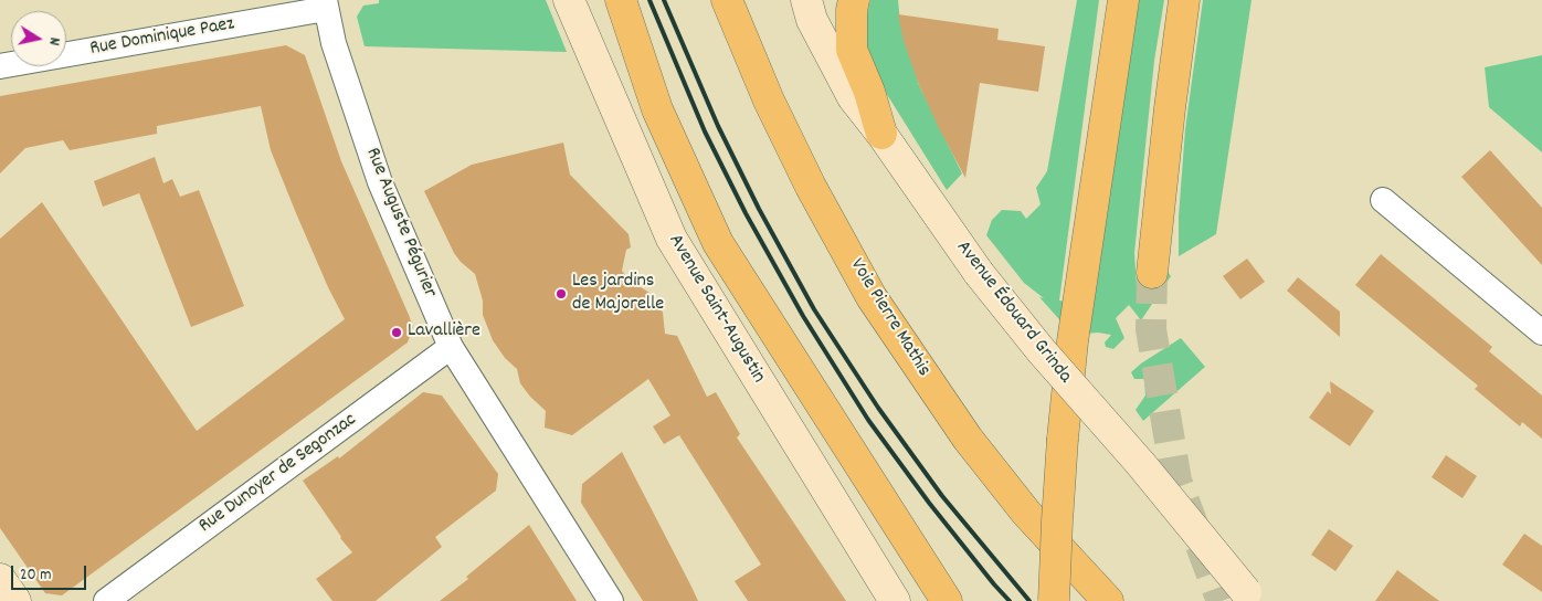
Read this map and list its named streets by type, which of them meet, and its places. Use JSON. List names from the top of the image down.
{
  "streets": {
    "highway": ["Voie Pierre Mathis"],
    "main road": ["Avenue Saint-Augustin", "Avenue Édouard Grinda"],
    "street": ["Rue Dominique Paez", "Rue Auguste Pégurier", "Rue Dunoyer de Segonzac"]
  },
  "crossings": [
    ["Rue Dominique Paez", "Rue Auguste Pégurier"],
    ["Rue Auguste Pégurier", "Rue Dunoyer de Segonzac"]
  ],
  "places": ["Les jardins de Majorelle", "Lavallière"],
  "scale_bar": "20 m",
  "north": "right"
}
